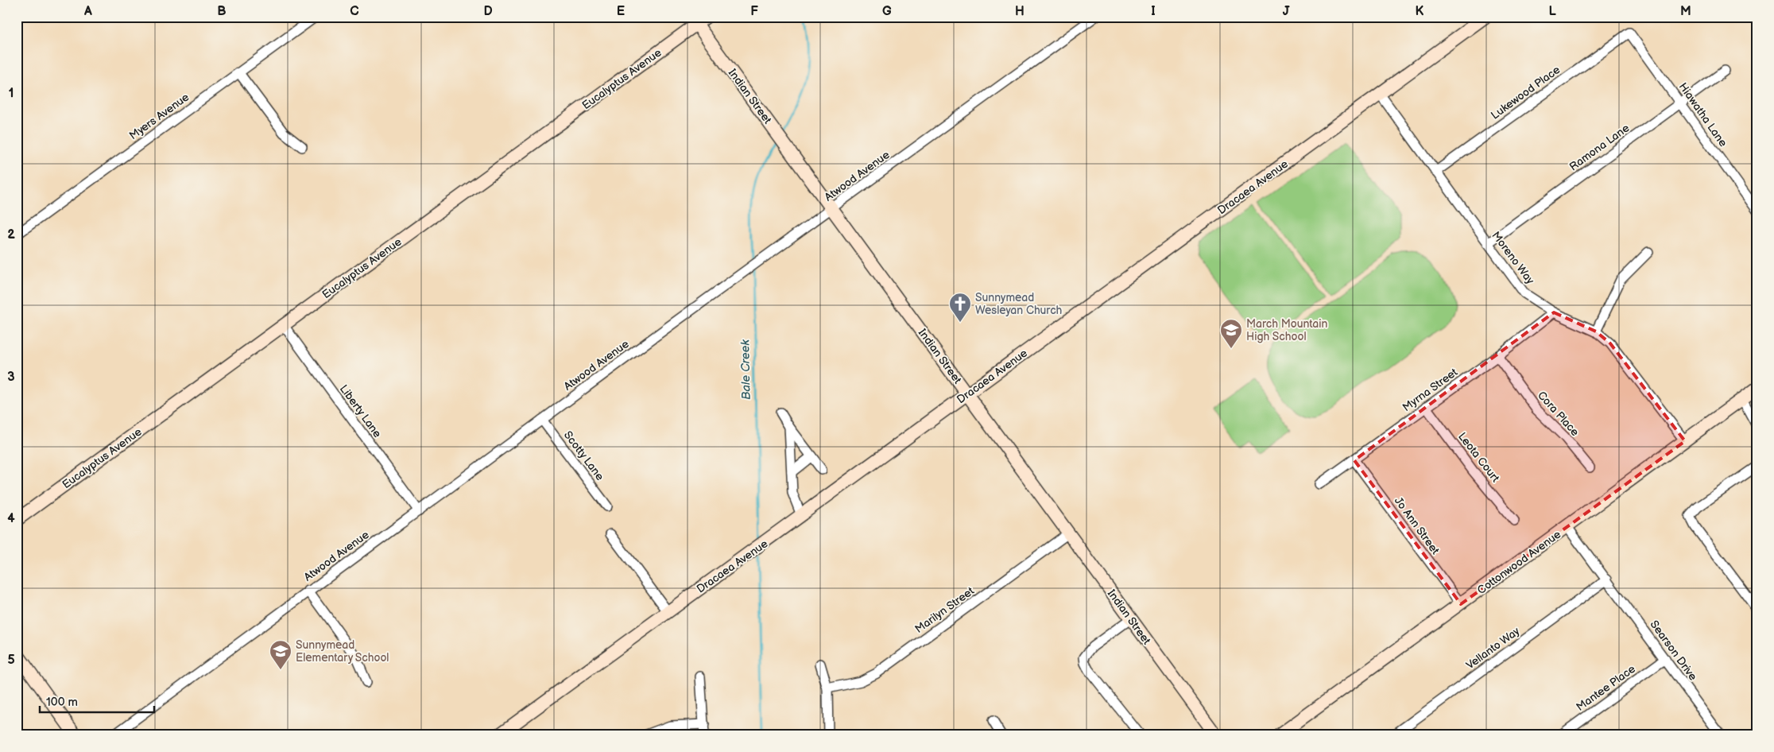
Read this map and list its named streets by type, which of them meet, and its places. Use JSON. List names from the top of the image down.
{
  "streets": {
    "street": [
      "Eucalyptus Avenue",
      "Lukewood Place",
      "Indian Street",
      "Hiawatha Lane",
      "Myers Avenue",
      "Ramona Lane",
      "Atwood Avenue",
      "Dracaea Avenue",
      "Moreno Way",
      "Myrna Street",
      "Liberty Lane",
      "Cora Place",
      "Scotty Lane",
      "Leota Court",
      "Jo Ann Street",
      "Cottonwood Avenue",
      "Marilyn Street",
      "Vellanto Way",
      "Searson Drive",
      "Mantee Place"
    ]
  },
  "crossings": [
    ["Eucalyptus Avenue", "Indian Street"],
    ["Eucalyptus Avenue", "Liberty Lane"],
    ["Lukewood Place", "Hiawatha Lane"],
    ["Lukewood Place", "Moreno Way"],
    ["Indian Street", "Atwood Avenue"],
    ["Indian Street", "Dracaea Avenue"],
    ["Indian Street", "Marilyn Street"],
    ["Hiawatha Lane", "Ramona Lane"],
    ["Ramona Lane", "Moreno Way"],
    ["Atwood Avenue", "Liberty Lane"],
    ["Atwood Avenue", "Scotty Lane"],
    ["Dracaea Avenue", "Moreno Way"],
    ["Moreno Way", "Myrna Street"],
    ["Moreno Way", "Cottonwood Avenue"],
    ["Myrna Street", "Cora Place"],
    ["Myrna Street", "Leota Court"],
    ["Myrna Street", "Jo Ann Street"],
    ["Jo Ann Street", "Cottonwood Avenue"],
    ["Cottonwood Avenue", "Searson Drive"],
    ["Vellanto Way", "Searson Drive"],
    ["Searson Drive", "Mantee Place"]
  ],
  "water": ["Bale Creek"],
  "places": {
    "church": ["Sunnymead Wesleyan Church"],
    "school or university": ["March Mountain High School", "Sunnymead Elementary School"]
  },
  "scale_bar": "100 m",
  "grid": {
    "columns": [
      "A",
      "B",
      "C",
      "D",
      "E",
      "F",
      "G",
      "H",
      "I",
      "J",
      "K",
      "L",
      "M"
    ],
    "rows": [
      "1",
      "2",
      "3",
      "4",
      "5"
    ]
  }
}
